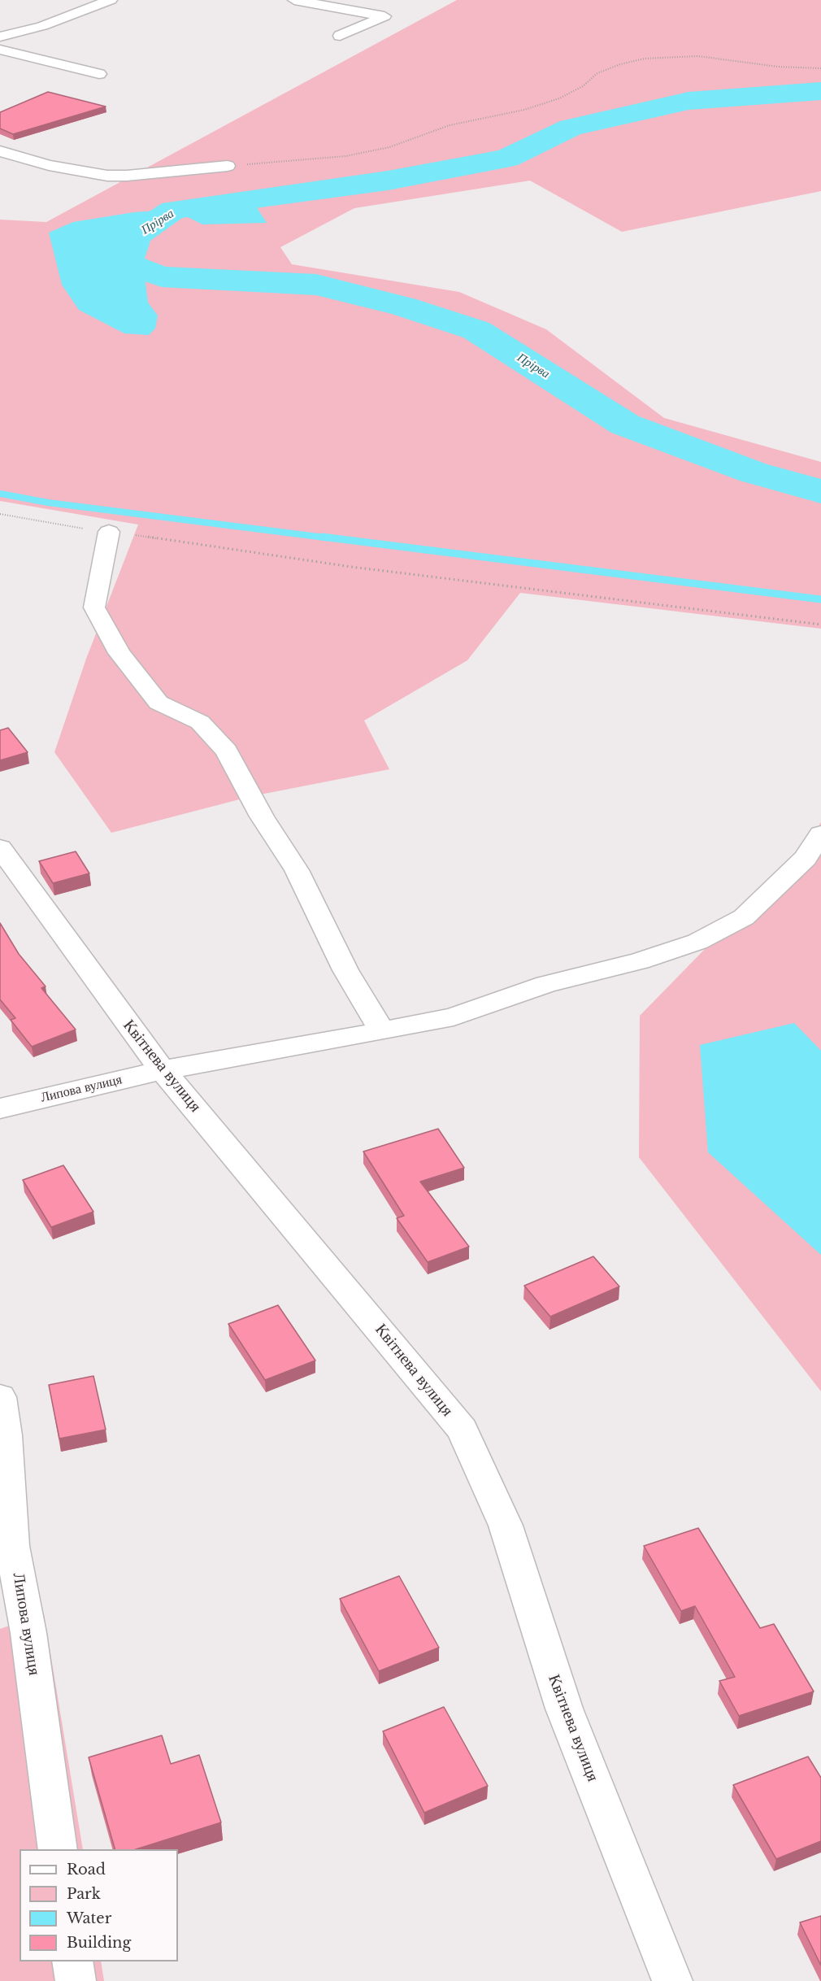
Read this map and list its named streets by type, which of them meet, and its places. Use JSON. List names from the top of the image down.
{
  "streets": {
    "street": ["Квітнева вулиця", "Липова вулиця"]
  },
  "crossings": [
    ["Квітнева вулиця", "Липова вулиця"]
  ],
  "water": ["Прірва"],
  "legend": [
    "Road",
    "Park",
    "Water",
    "Building"
  ]
}
